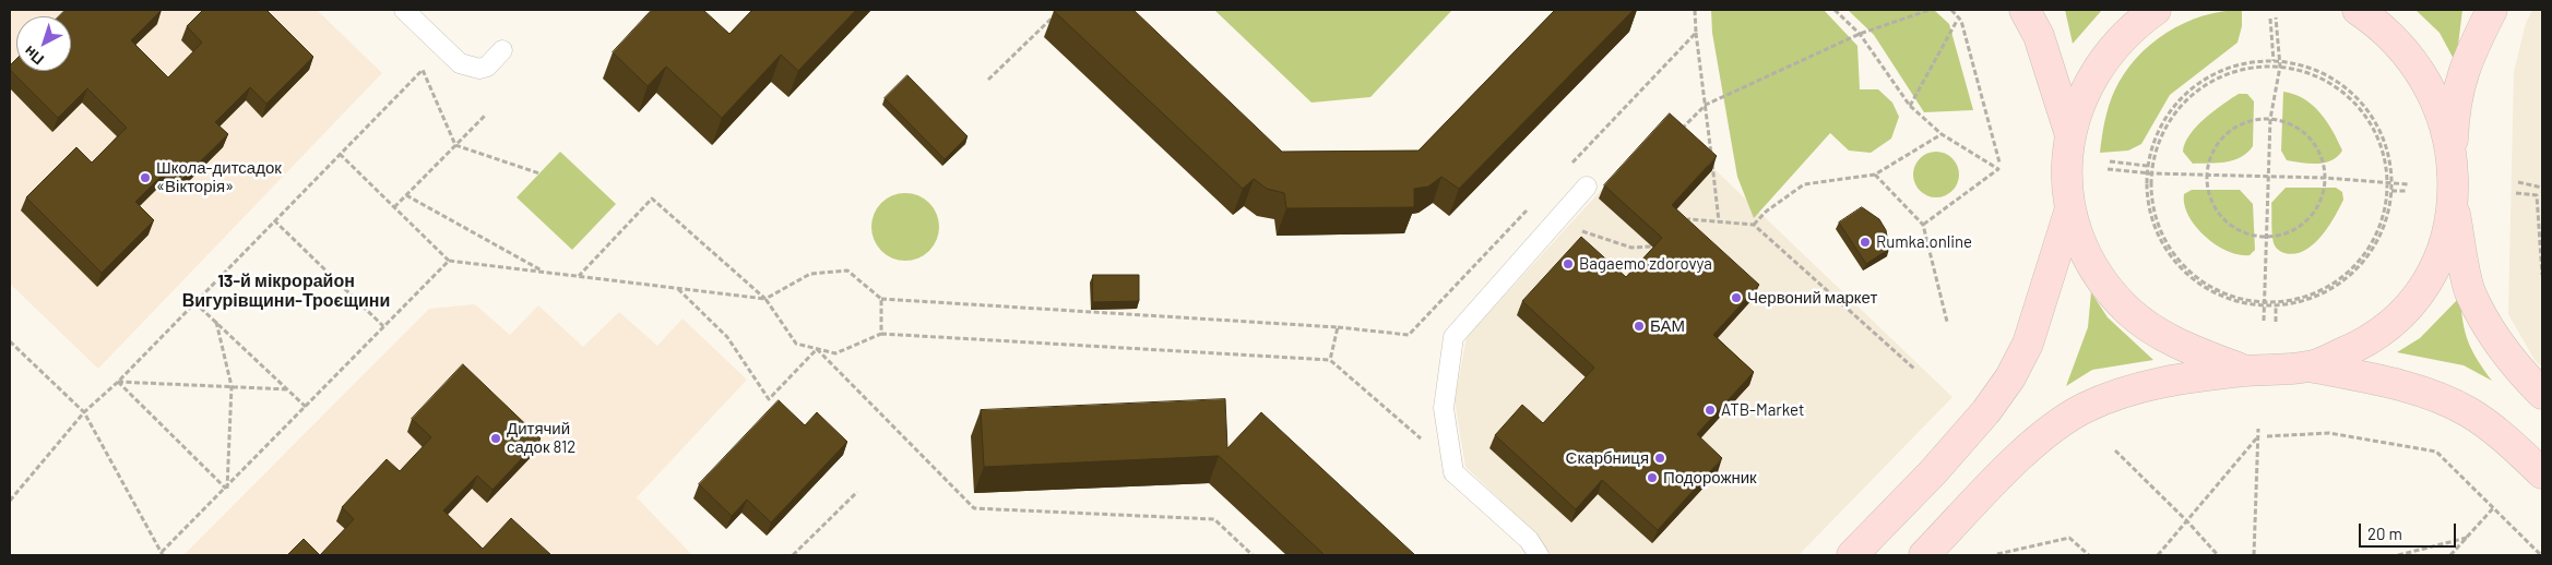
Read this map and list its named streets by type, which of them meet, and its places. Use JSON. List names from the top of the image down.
{
  "districts": ["13-й мікрорайон Вигурівщини-Троєщини"],
  "places": [
    "Школа-дитсадок «Вікторія»",
    "Rumka.online",
    "Bagaemo zdorovya",
    "Червоний маркет",
    "БАМ",
    "ATB-Market",
    "Дитячий садок 812",
    "Скарбниця",
    "Подорожник"
  ],
  "scale_bar": "20 m",
  "north": "bottom left"
}
